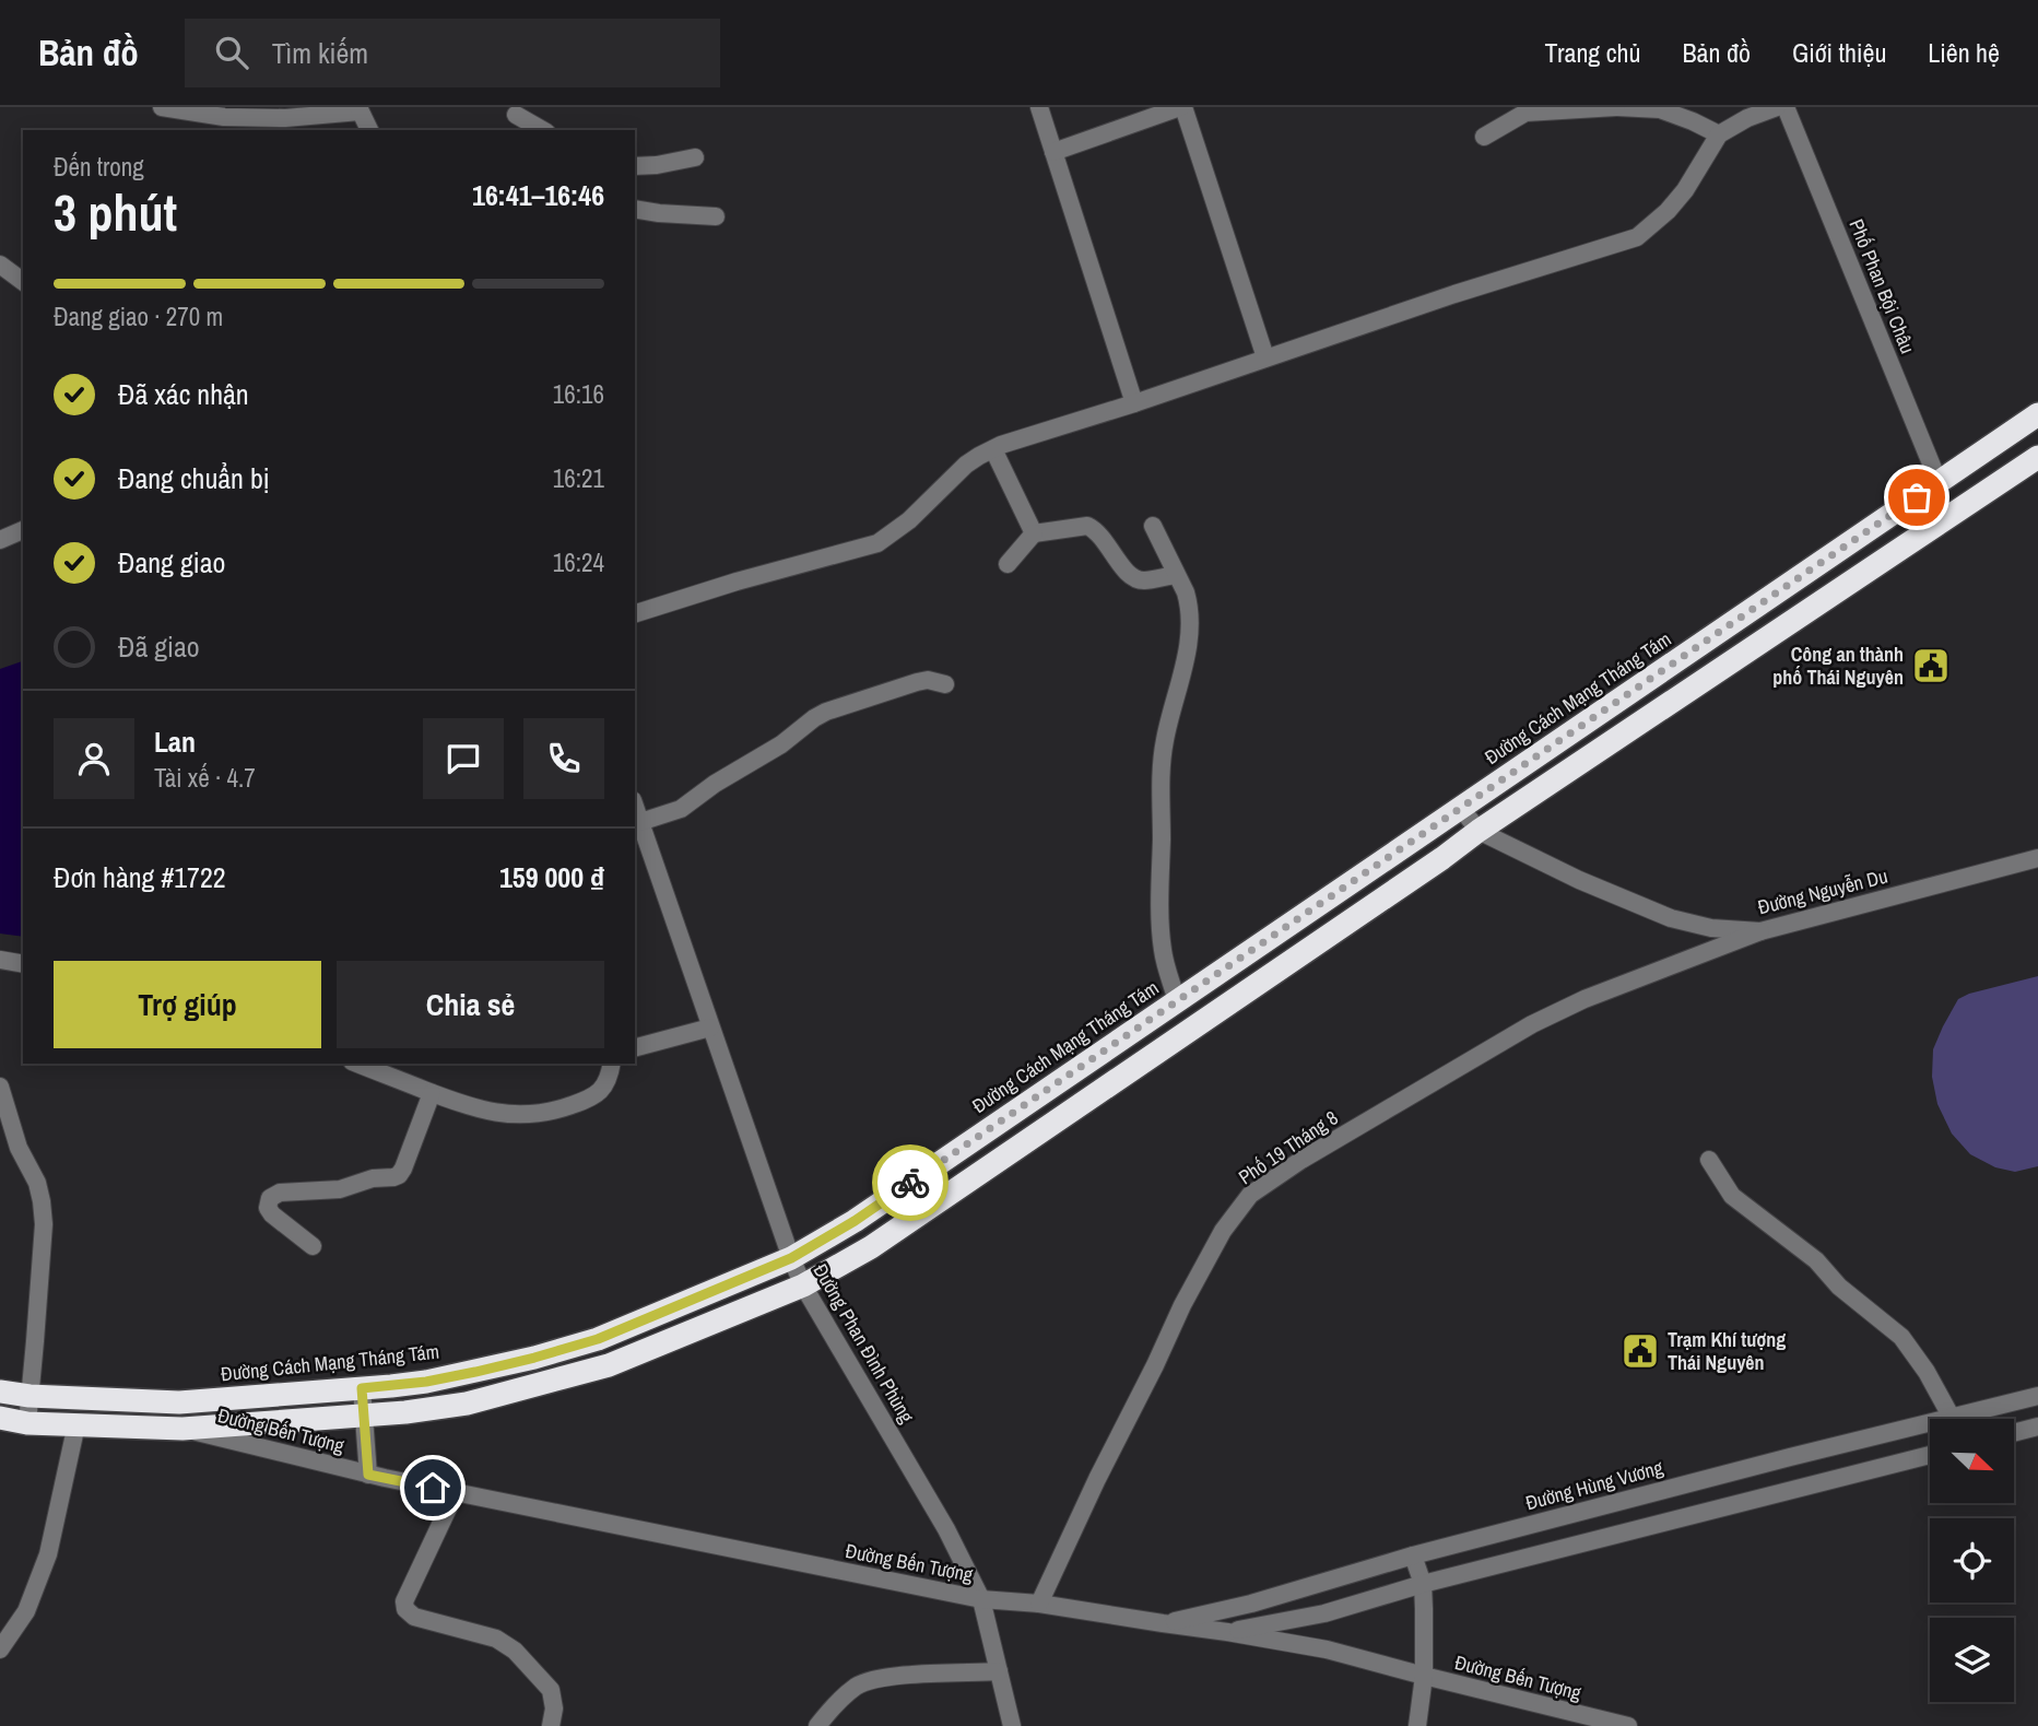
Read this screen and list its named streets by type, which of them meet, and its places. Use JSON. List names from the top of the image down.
{
  "streets": {
    "highway": ["Đường Cách Mạng Tháng Tám"],
    "street": [
      "Phố Phan Bội Châu",
      "Đường Nguyễn Du",
      "Phố 19 Tháng 8",
      "Đường Phan Đình Phùng",
      "Đường Bến Tượng",
      "Đường Hùng Vương"
    ]
  },
  "crossings": [
    ["Phố Phan Bội Châu", "Đường Cách Mạng Tháng Tám"],
    ["Đường Cách Mạng Tháng Tám", "Đường Nguyễn Du"],
    ["Đường Cách Mạng Tháng Tám", "Đường Phan Đình Phùng"],
    ["Đường Nguyễn Du", "Phố 19 Tháng 8"],
    ["Phố 19 Tháng 8", "Đường Bến Tượng"],
    ["Đường Phan Đình Phùng", "Đường Bến Tượng"],
    ["Đường Bến Tượng", "Đường Hùng Vương"]
  ],
  "places": {
    "public building": ["Công an thành phố Thái Nguyên", "Trạm Khí tượng Thái Nguyên"]
  },
  "north": "bottom right",
  "page": {
    "header": "Bản đồ",
    "search": "Tìm kiếm",
    "nav": [
      "Trang chủ",
      "Bản đồ",
      "Giới thiệu",
      "Liên hệ"
    ],
    "heading": ["3 phút", "Đến trong", "16:41–16:46"],
    "panel": [
      "Lan",
      "Tài xế · 4.7",
      "Đơn hàng #1722",
      "159 000 ₫"
    ],
    "bar": "Đang giao · 270 m",
    "list": [
      ["Đã xác nhận", "16:16"],
      ["Đang chuẩn bị", "16:21"],
      ["Đang giao", "16:24"],
      "Đã giao"
    ],
    "buttons": ["Trợ giúp", "Chia sẻ"]
  }
}
